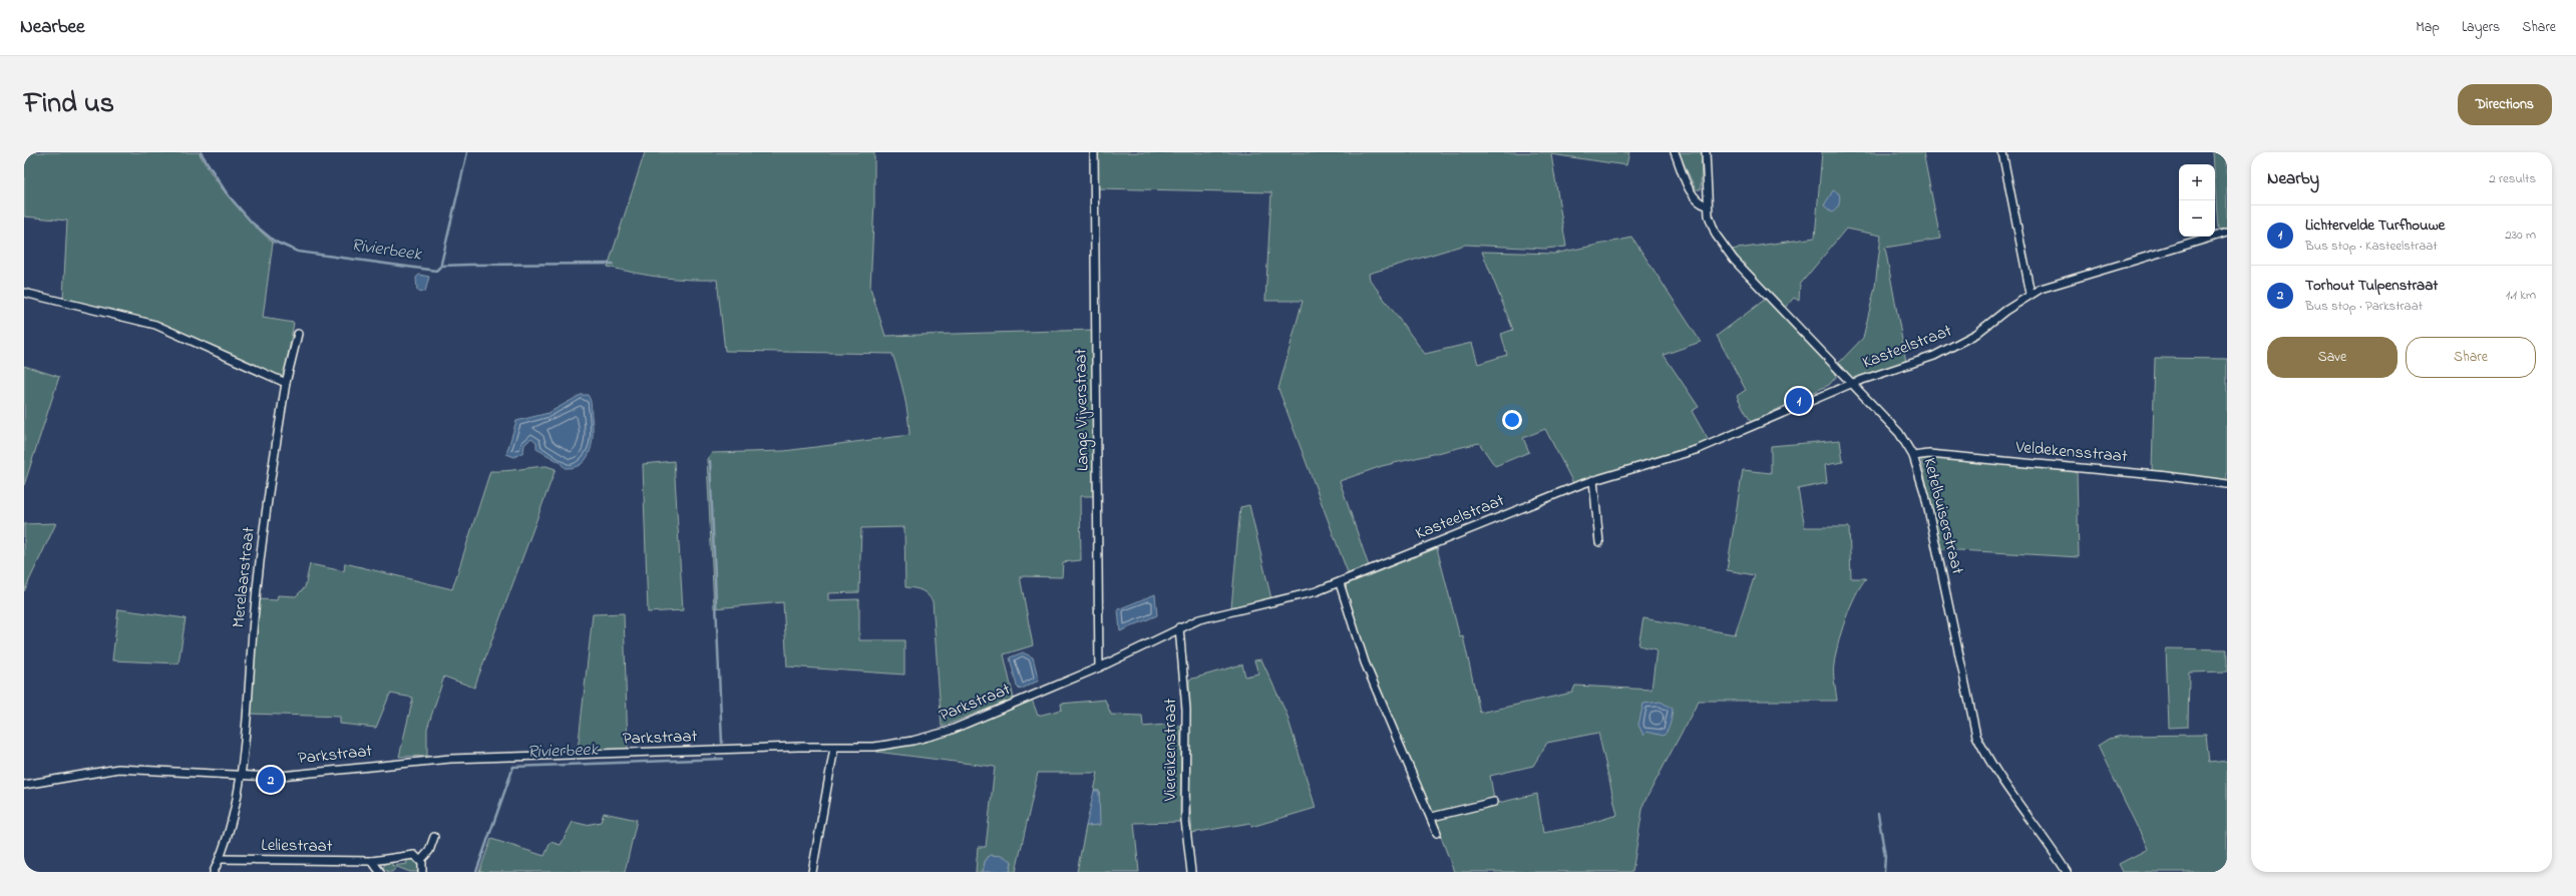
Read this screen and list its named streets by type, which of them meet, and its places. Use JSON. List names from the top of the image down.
{
  "streets": {
    "street": [
      "Kasteelstraat",
      "Lange Vijverstraat",
      "Veldekensstraat",
      "Ketelbuiserstraat",
      "Merelaarstraat",
      "Parkstraat",
      "Viereikenstraat",
      "Leliestraat"
    ]
  },
  "crossings": [
    ["Kasteelstraat", "Ketelbuiserstraat"],
    ["Kasteelstraat", "Parkstraat"],
    ["Kasteelstraat", "Viereikenstraat"],
    ["Lange Vijverstraat", "Parkstraat"],
    ["Veldekensstraat", "Ketelbuiserstraat"],
    ["Merelaarstraat", "Parkstraat"],
    ["Merelaarstraat", "Leliestraat"],
    ["Parkstraat", "Viereikenstraat"]
  ],
  "water": ["Rivierbeek"],
  "page": {
    "header": "Nearbee",
    "nav": ["Map", "Layers", "Share"],
    "title": "Find us",
    "buttons": [
      "Directions",
      ["Save", "Share"]
    ],
    "heading": ["Nearby", "2 results"],
    "map_buttons": ["+", "−"],
    "list": [
      {
        "mark": "1",
        "name": "Lichtervelde Turfhouwe",
        "note": "Bus stop · Kasteelstraat",
        "value": "230 m"
      },
      {
        "mark": "2",
        "name": "Torhout Tulpenstraat",
        "note": "Bus stop · Parkstraat",
        "value": "1.1 km"
      }
    ],
    "pins": ["1", "2"]
  }
}
